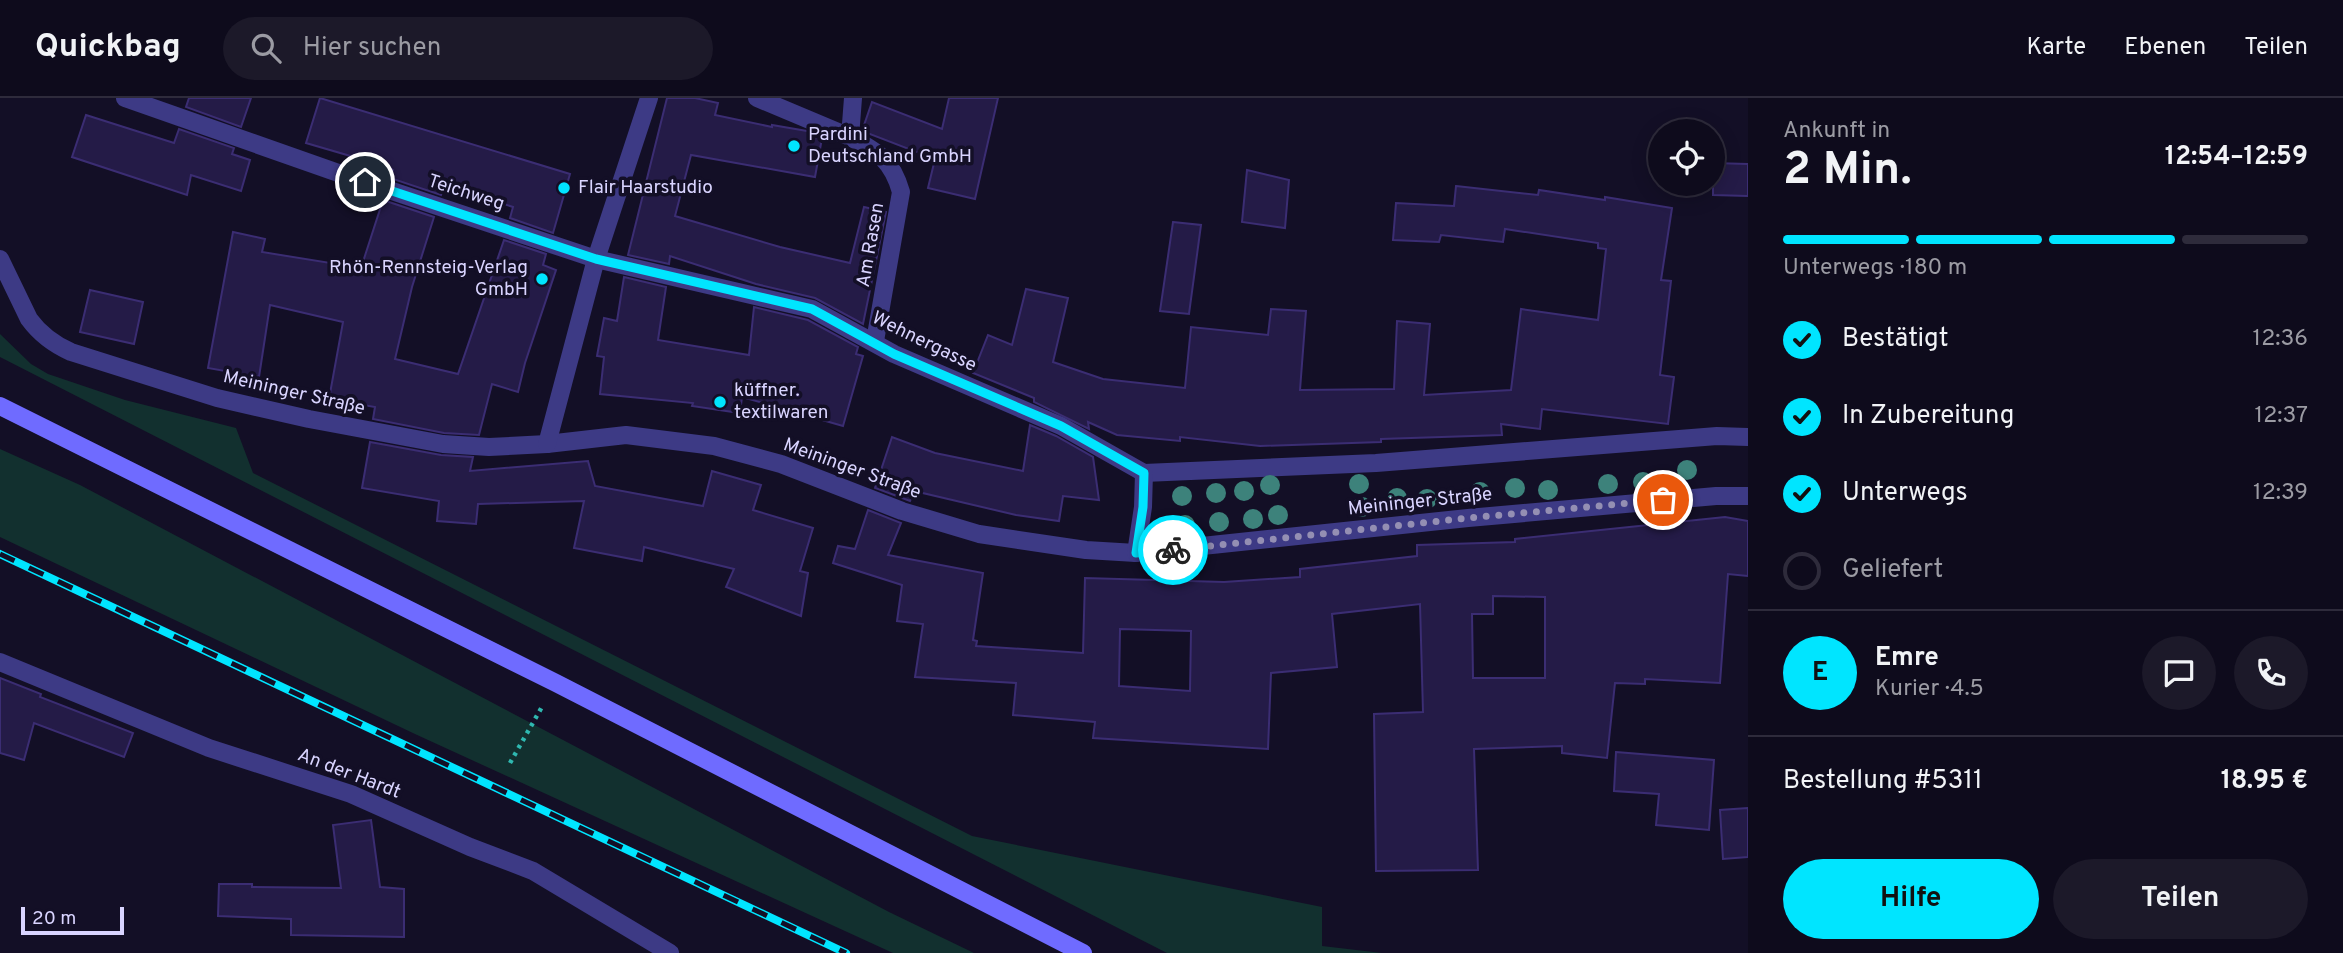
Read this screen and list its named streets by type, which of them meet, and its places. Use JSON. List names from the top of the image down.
{
  "streets": {
    "street": [
      "Teichweg",
      "Am Rasen",
      "Wehnergasse",
      "Meininger Straße",
      "An der Hardt"
    ]
  },
  "crossings": [
    ["Teichweg", "Wehnergasse"],
    ["Am Rasen", "Wehnergasse"],
    ["Wehnergasse", "Meininger Straße"]
  ],
  "places": [
    "Pardini Deutschland GmbH",
    "Flair Haarstudio",
    "Rhön-Rennsteig-Verlag GmbH",
    "küffner. textilwaren"
  ],
  "scale_bar": "20 m",
  "page": {
    "header": "Quickbag",
    "search": "Hier suchen",
    "nav": ["Karte", "Ebenen", "Teilen"],
    "heading": ["2 Min.", "Ankunft in", "12:54–12:59"],
    "panel": [
      "Emre",
      "Kurier · 4.5",
      "Bestellung #5311",
      "18.95 €"
    ],
    "bar": "Unterwegs · 180 m",
    "list": [
      ["Bestätigt", "12:36"],
      ["In Zubereitung", "12:37"],
      ["Unterwegs", "12:39"],
      "Geliefert"
    ],
    "round": "E",
    "buttons": ["Hilfe", "Teilen"],
    "scale": "20 m"
  }
}
